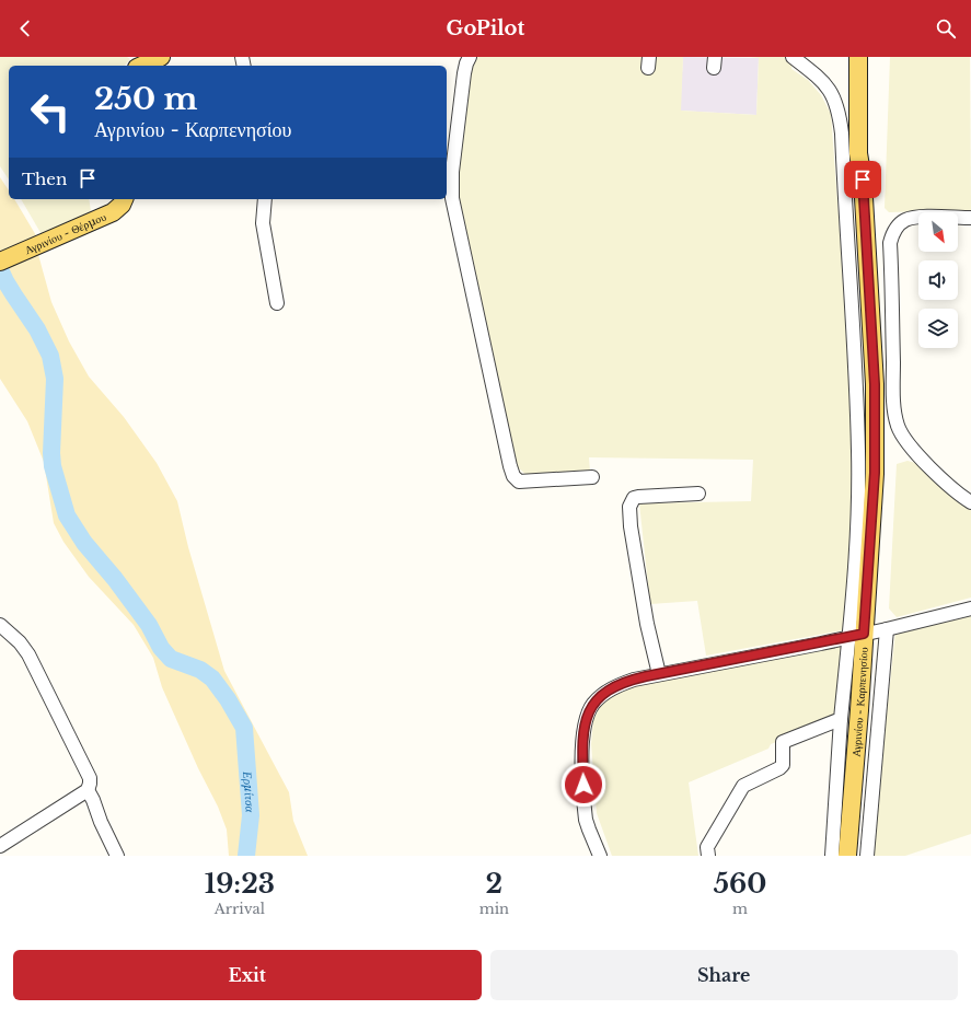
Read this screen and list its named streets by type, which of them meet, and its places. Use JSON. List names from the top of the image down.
{
  "streets": {
    "main road": ["Αγρινίου - Θέρμου", "Αγρινίου - Καρπενησίου"]
  },
  "water": ["Ερμίτσα"],
  "north": "bottom right",
  "page": {
    "header": "GoPilot",
    "turn": ["250 m", "Αγρινίου - Καρπενησίου"],
    "then": "Then",
    "eta": [
      "19:23",
      "Arrival",
      "2",
      "min",
      "560",
      "m"
    ],
    "buttons": ["Exit", "Share"]
  }
}
